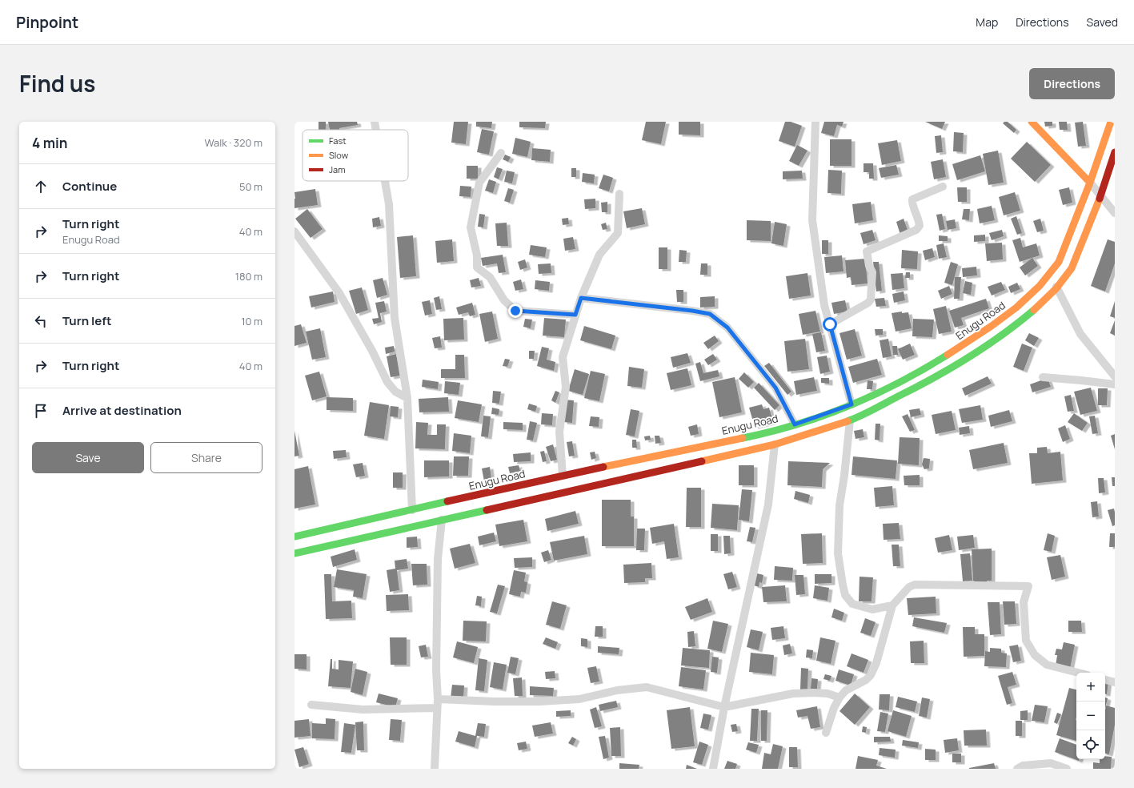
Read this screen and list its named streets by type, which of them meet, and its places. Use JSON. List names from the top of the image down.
{
  "streets": {
    "main road": ["Enugu Road"]
  },
  "legend": ["Fast", "Slow", "Jam"],
  "page": {
    "header": "Pinpoint",
    "nav": ["Map", "Directions", "Saved"],
    "title": "Find us",
    "buttons": [
      "Directions",
      ["Save", "Share"]
    ],
    "heading": ["4 min", "Walk · 320 m"],
    "list": [
      ["Continue", "50 m"],
      ["Turn right", "Enugu Road", "40 m"],
      ["Turn right", "180 m"],
      ["Turn left", "10 m"],
      ["Turn right", "40 m"],
      "Arrive at destination"
    ],
    "map_buttons": ["+", "−"]
  }
}
